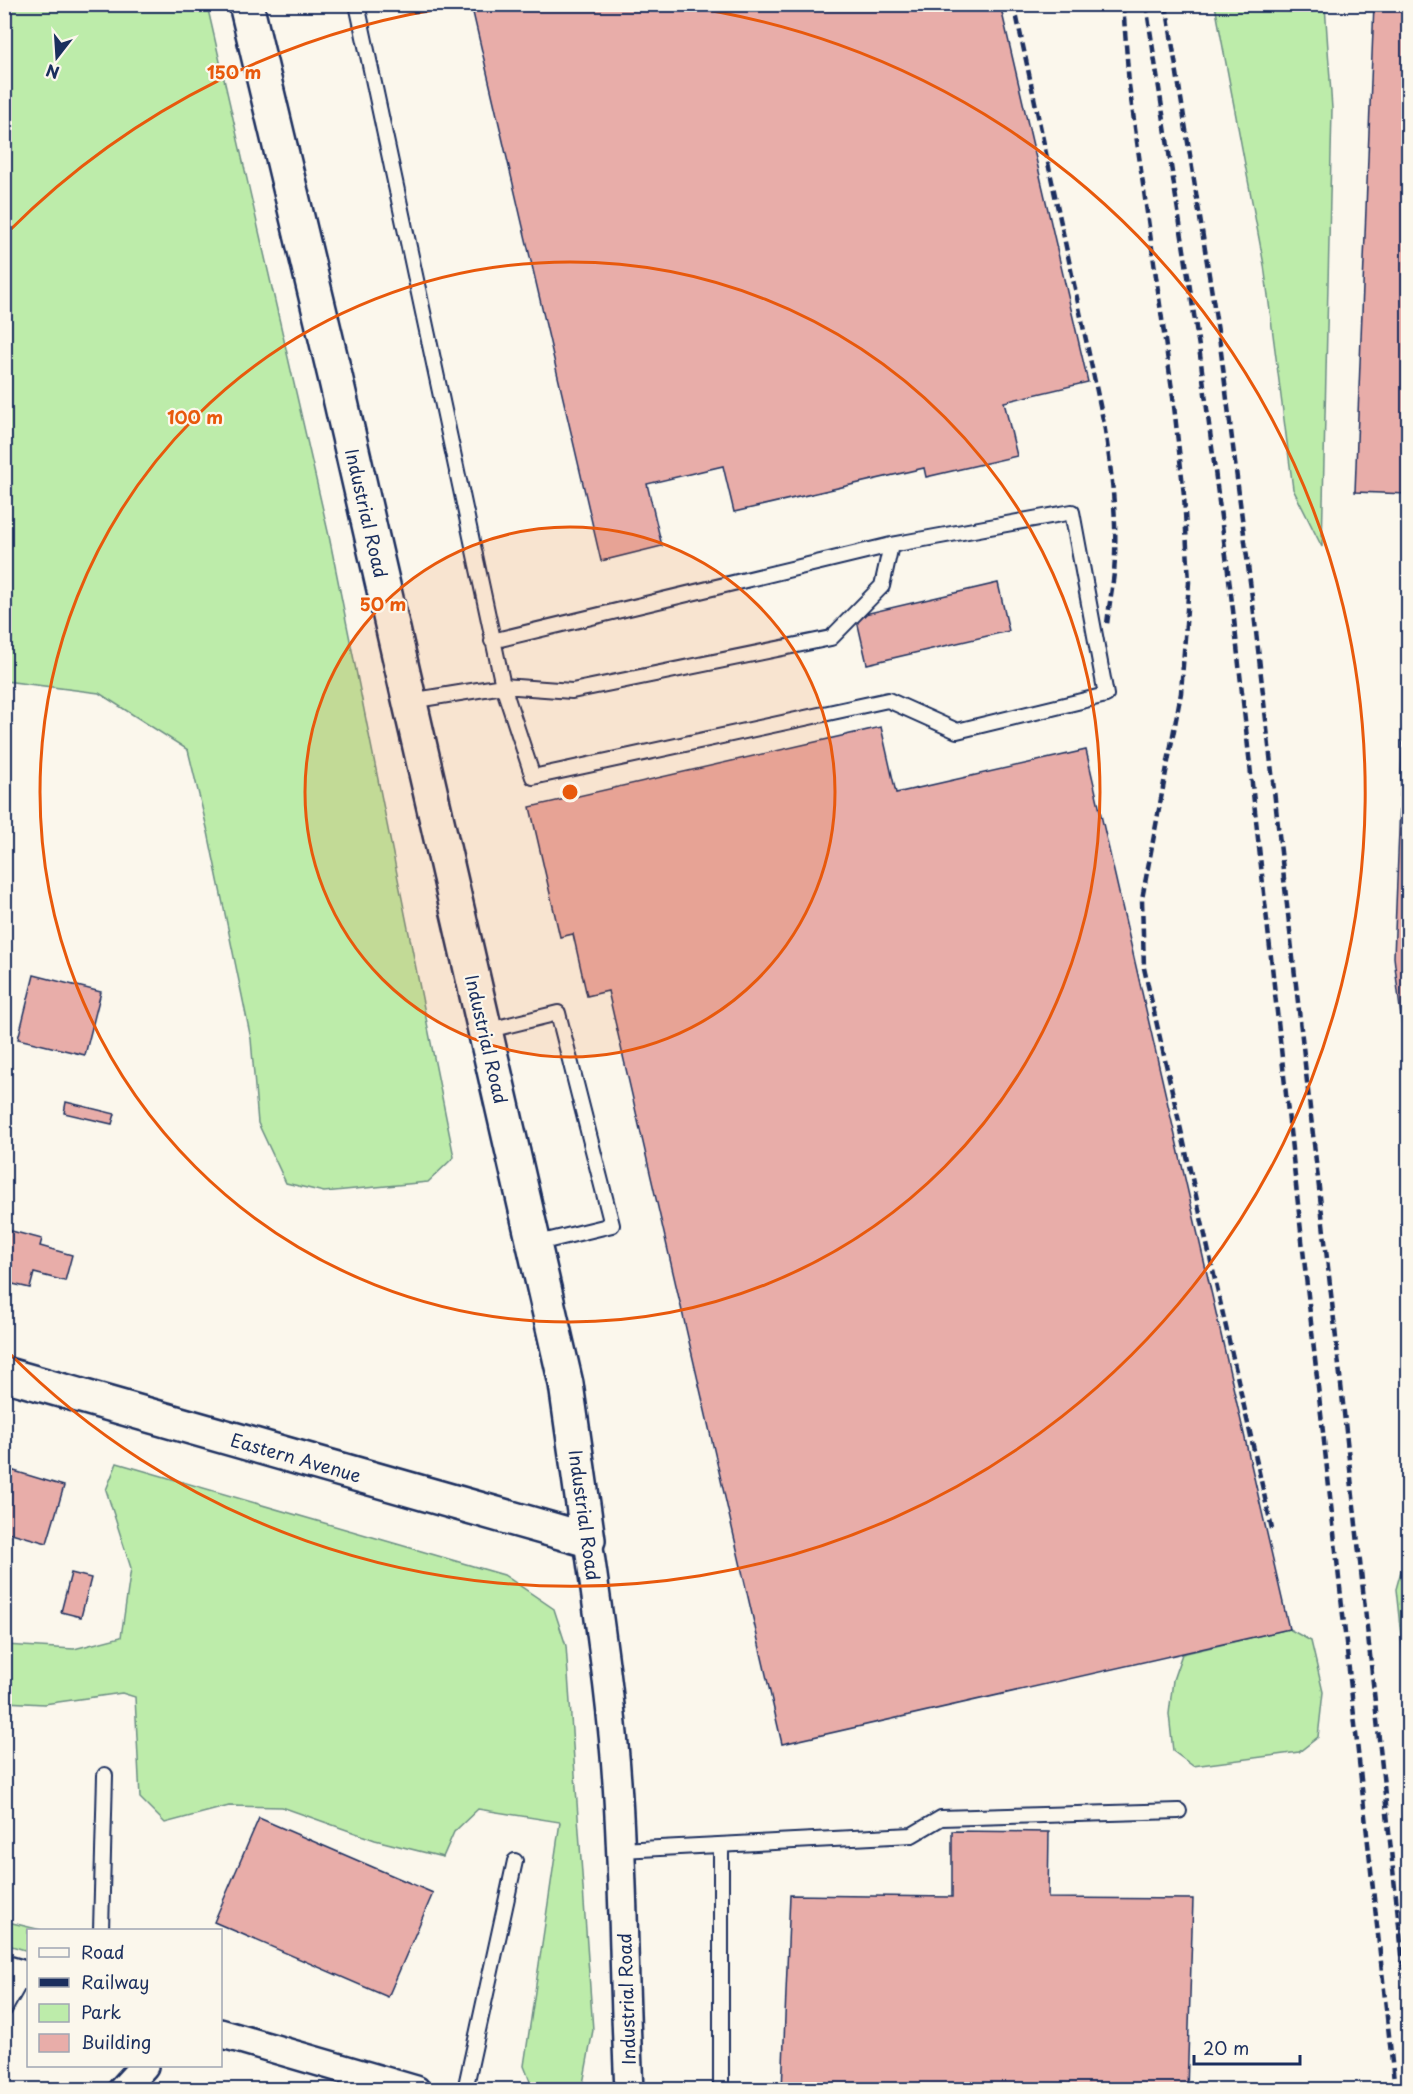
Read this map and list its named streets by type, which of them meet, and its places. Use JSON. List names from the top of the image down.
{
  "streets": {
    "street": ["Industrial Road", "Eastern Avenue"]
  },
  "crossings": [
    ["Industrial Road", "Eastern Avenue"]
  ],
  "legend": [
    "Road",
    "Railway",
    "Park",
    "Building"
  ],
  "scale_bar": "20 m",
  "north": "bottom",
  "rings": ["150 m", "100 m", "50 m"]
}
